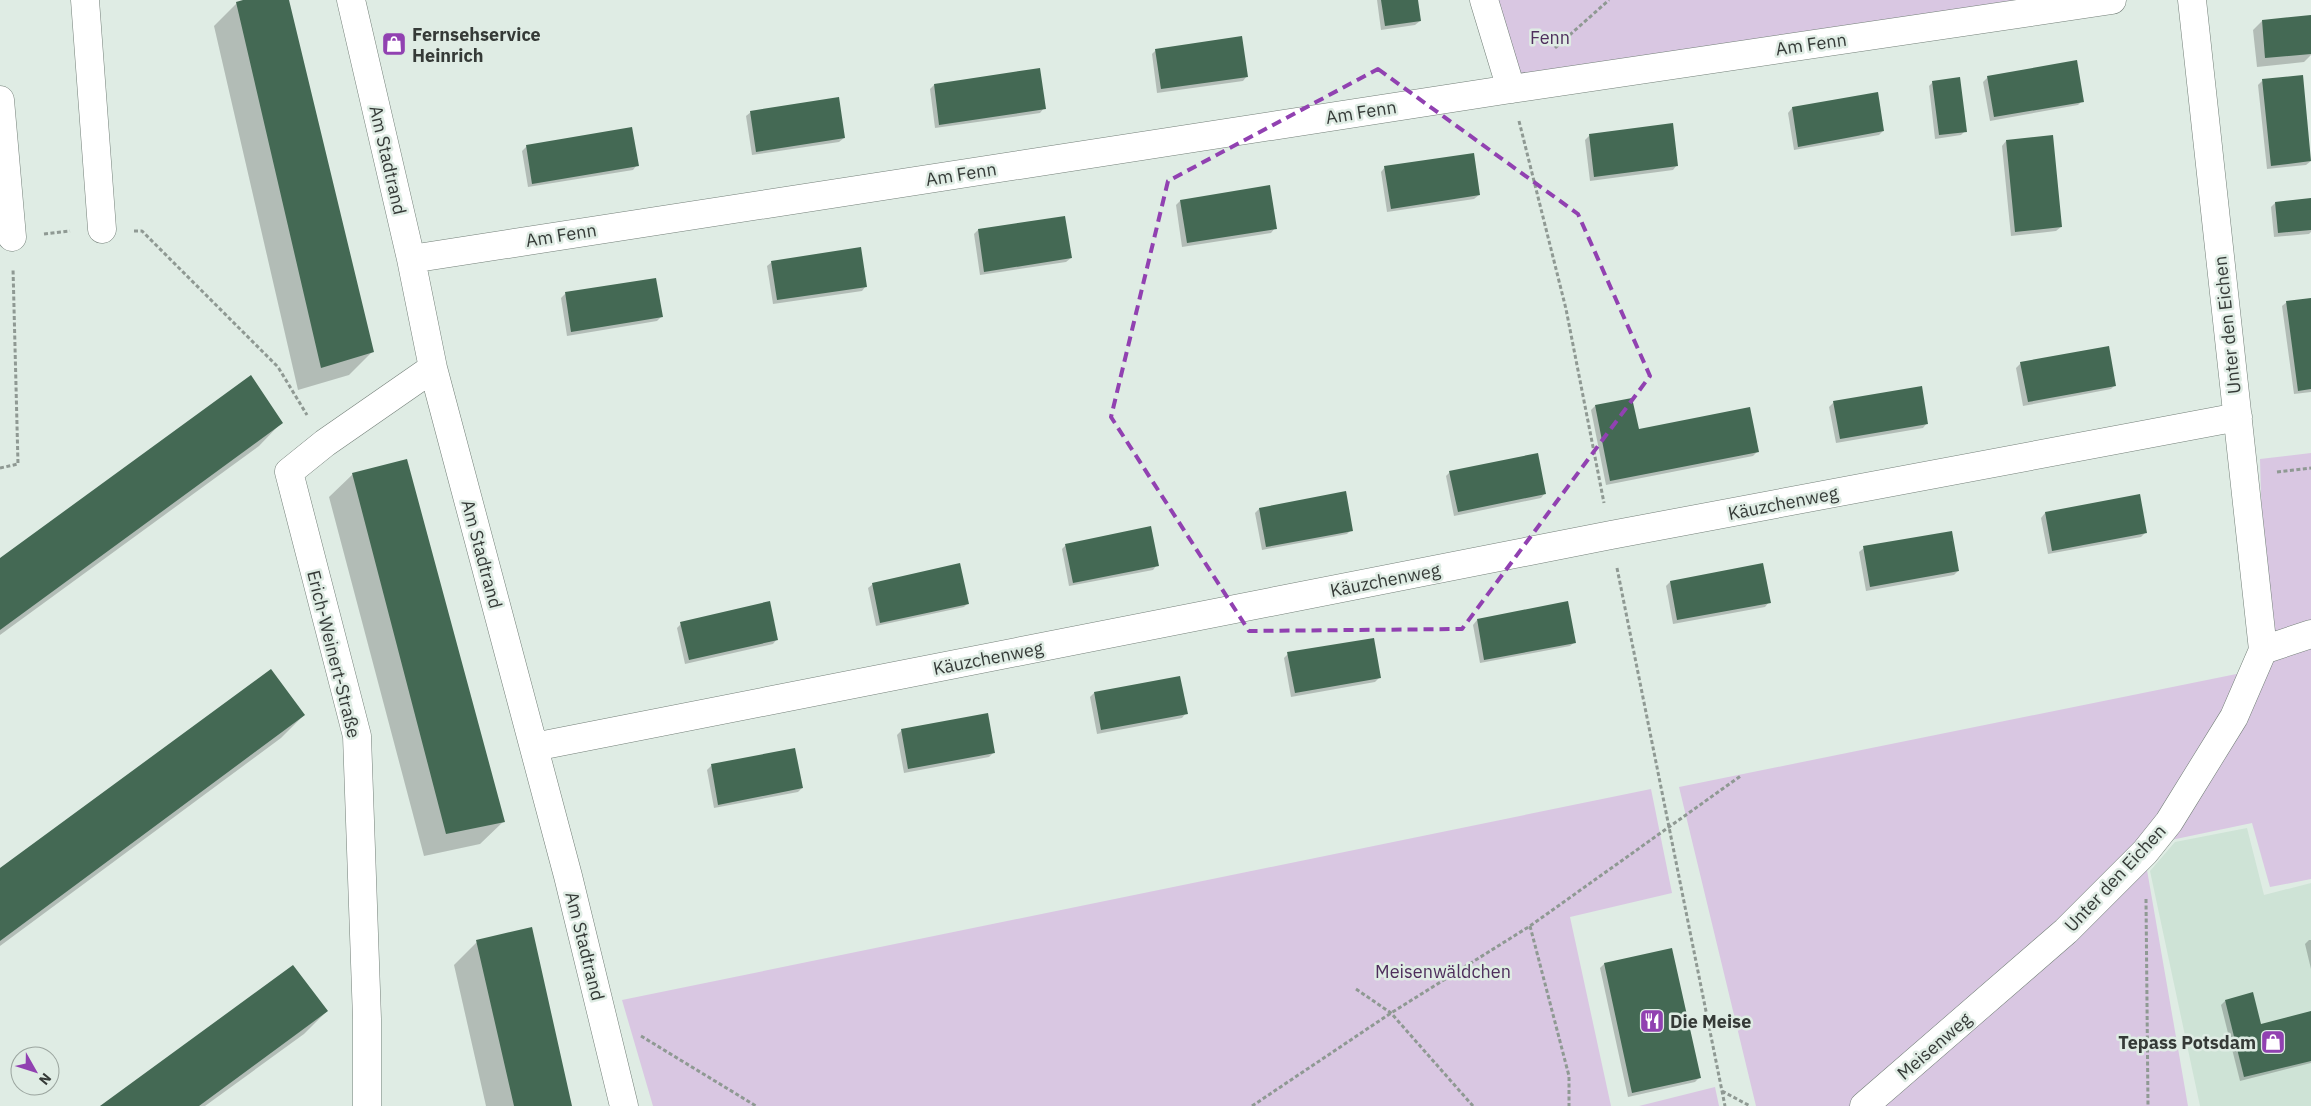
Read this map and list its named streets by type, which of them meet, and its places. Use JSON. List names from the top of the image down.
{
  "streets": {
    "street": [
      "Am Fenn",
      "Am Stadtrand",
      "Unter den Eichen",
      "Käuzchenweg",
      "Erich-Weinert-Straße",
      "Meisenweg"
    ]
  },
  "crossings": [
    ["Am Fenn", "Am Stadtrand"],
    ["Am Stadtrand", "Käuzchenweg"],
    ["Am Stadtrand", "Erich-Weinert-Straße"],
    ["Unter den Eichen", "Käuzchenweg"],
    ["Unter den Eichen", "Meisenweg"]
  ],
  "parks": ["Fenn", "Meisenwäldchen"],
  "places": {
    "shop": ["Fernsehservice Heinrich", "Tepass Potsdam"],
    "restaurant": ["Die Meise"]
  },
  "north": "bottom right"
}
